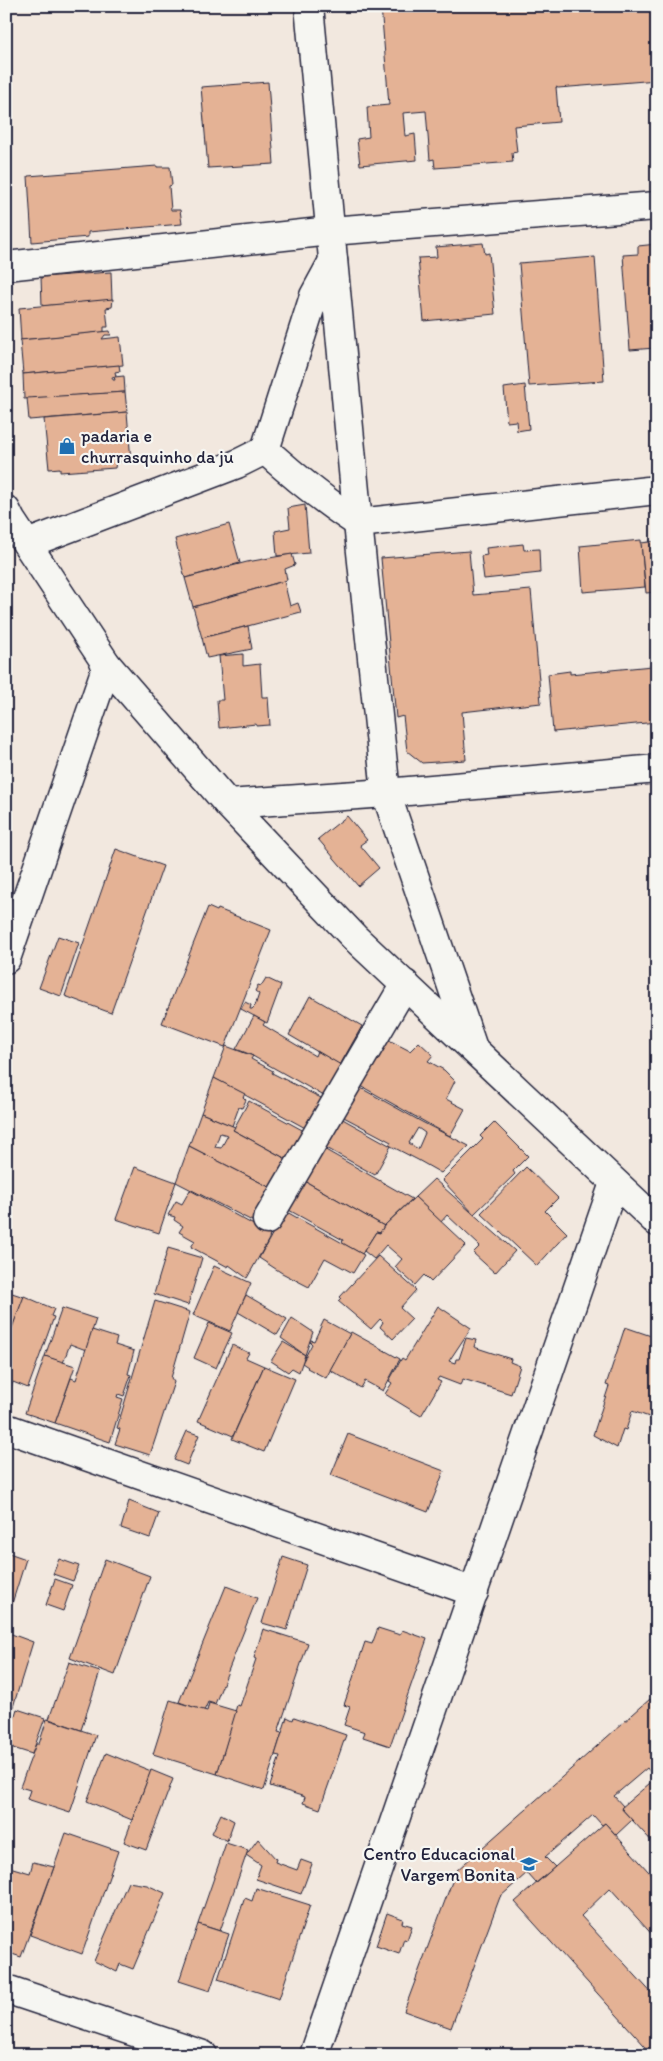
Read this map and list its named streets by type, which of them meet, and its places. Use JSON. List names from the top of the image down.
{
  "places": {
    "shop": ["padaria e churrasquinho da ju"],
    "school or university": ["Centro Educacional Vargem Bonita"]
  }
}
